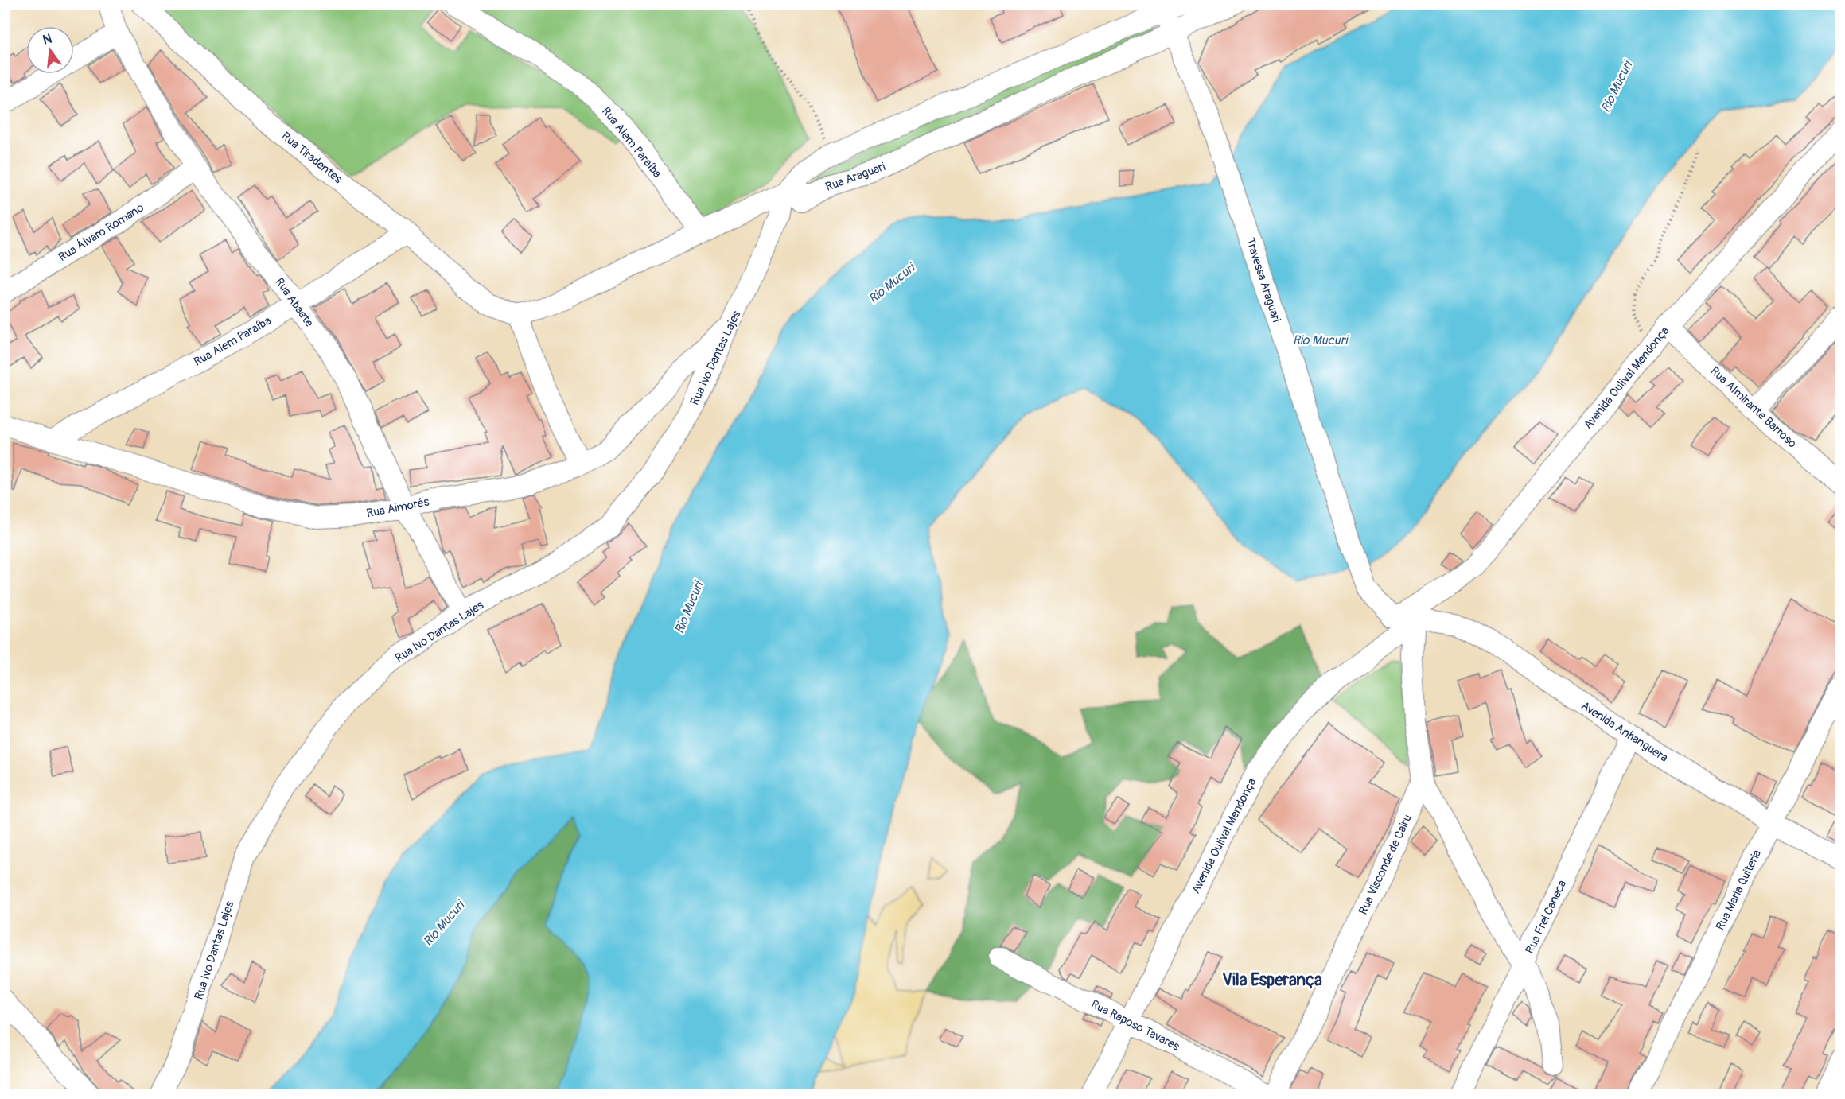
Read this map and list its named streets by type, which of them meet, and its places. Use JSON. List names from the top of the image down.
{
  "streets": {
    "street": [
      "Rua Alem Paraíba",
      "Rua Tiradentes",
      "Rua Araguari",
      "Rua Álvaro Romano",
      "Travessa Araguari",
      "Rua Abaete",
      "Rua Ivo Dantas Lajes",
      "Avenida Oulival Mendonça",
      "Rua Almirante Barroso",
      "Rua Aimorés",
      "Avenida Anhanguera",
      "Rua Visconde de Cairu",
      "Rua Maria Quiteria",
      "Rua Frei Caneca",
      "Rua Raposo Tavares"
    ]
  },
  "crossings": [
    ["Rua Alem Paraíba", "Rua Tiradentes"],
    ["Rua Alem Paraíba", "Rua Abaete"],
    ["Rua Alem Paraíba", "Rua Aimorés"],
    ["Rua Araguari", "Travessa Araguari"],
    ["Rua Araguari", "Rua Ivo Dantas Lajes"],
    ["Rua Álvaro Romano", "Rua Abaete"],
    ["Travessa Araguari", "Avenida Oulival Mendonça"],
    ["Travessa Araguari", "Avenida Anhanguera"],
    ["Rua Abaete", "Rua Ivo Dantas Lajes"],
    ["Rua Abaete", "Rua Aimorés"],
    ["Rua Ivo Dantas Lajes", "Rua Aimorés"],
    ["Avenida Oulival Mendonça", "Rua Almirante Barroso"],
    ["Avenida Oulival Mendonça", "Avenida Anhanguera"],
    ["Avenida Oulival Mendonça", "Rua Raposo Tavares"],
    ["Avenida Anhanguera", "Rua Maria Quiteria"],
    ["Avenida Anhanguera", "Rua Frei Caneca"]
  ],
  "districts": ["Vila Esperança"],
  "water": ["Rio Mucuri"],
  "north": "top"
}
